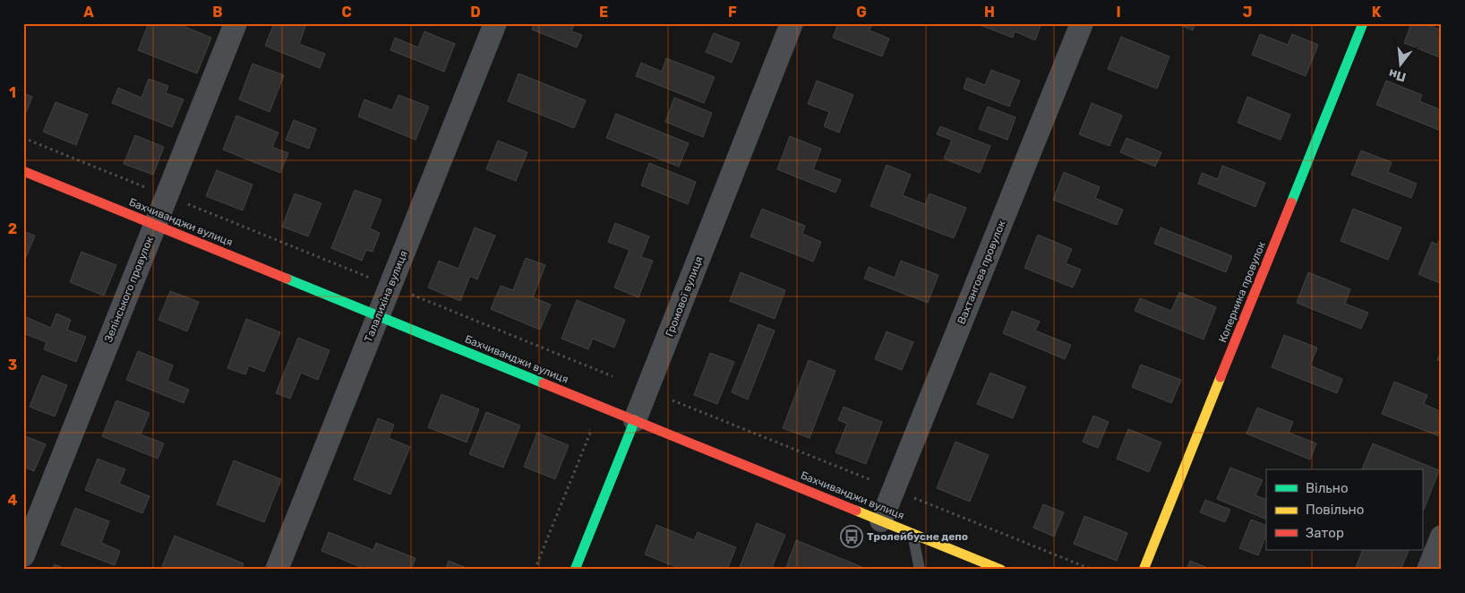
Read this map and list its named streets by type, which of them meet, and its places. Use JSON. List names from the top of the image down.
{
  "streets": {
    "street": [
      "Бахчиванджи вулиця",
      "Вахтангова провулок",
      "Зелінського провулок",
      "Коперника провулок",
      "Талалихіна вулиця",
      "Громової вулиця"
    ]
  },
  "crossings": [
    ["Бахчиванджи вулиця", "Вахтангова провулок"],
    ["Бахчиванджи вулиця", "Зелінського провулок"],
    ["Бахчиванджи вулиця", "Талалихіна вулиця"],
    ["Бахчиванджи вулиця", "Громової вулиця"]
  ],
  "places": {
    "bus stop": ["Тролейбусне депо"]
  },
  "legend": ["Вільно", "Повільно", "Затор"],
  "north": "bottom",
  "grid": {
    "columns": [
      "A",
      "B",
      "C",
      "D",
      "E",
      "F",
      "G",
      "H",
      "I",
      "J",
      "K"
    ],
    "rows": [
      "1",
      "2",
      "3",
      "4"
    ]
  }
}
